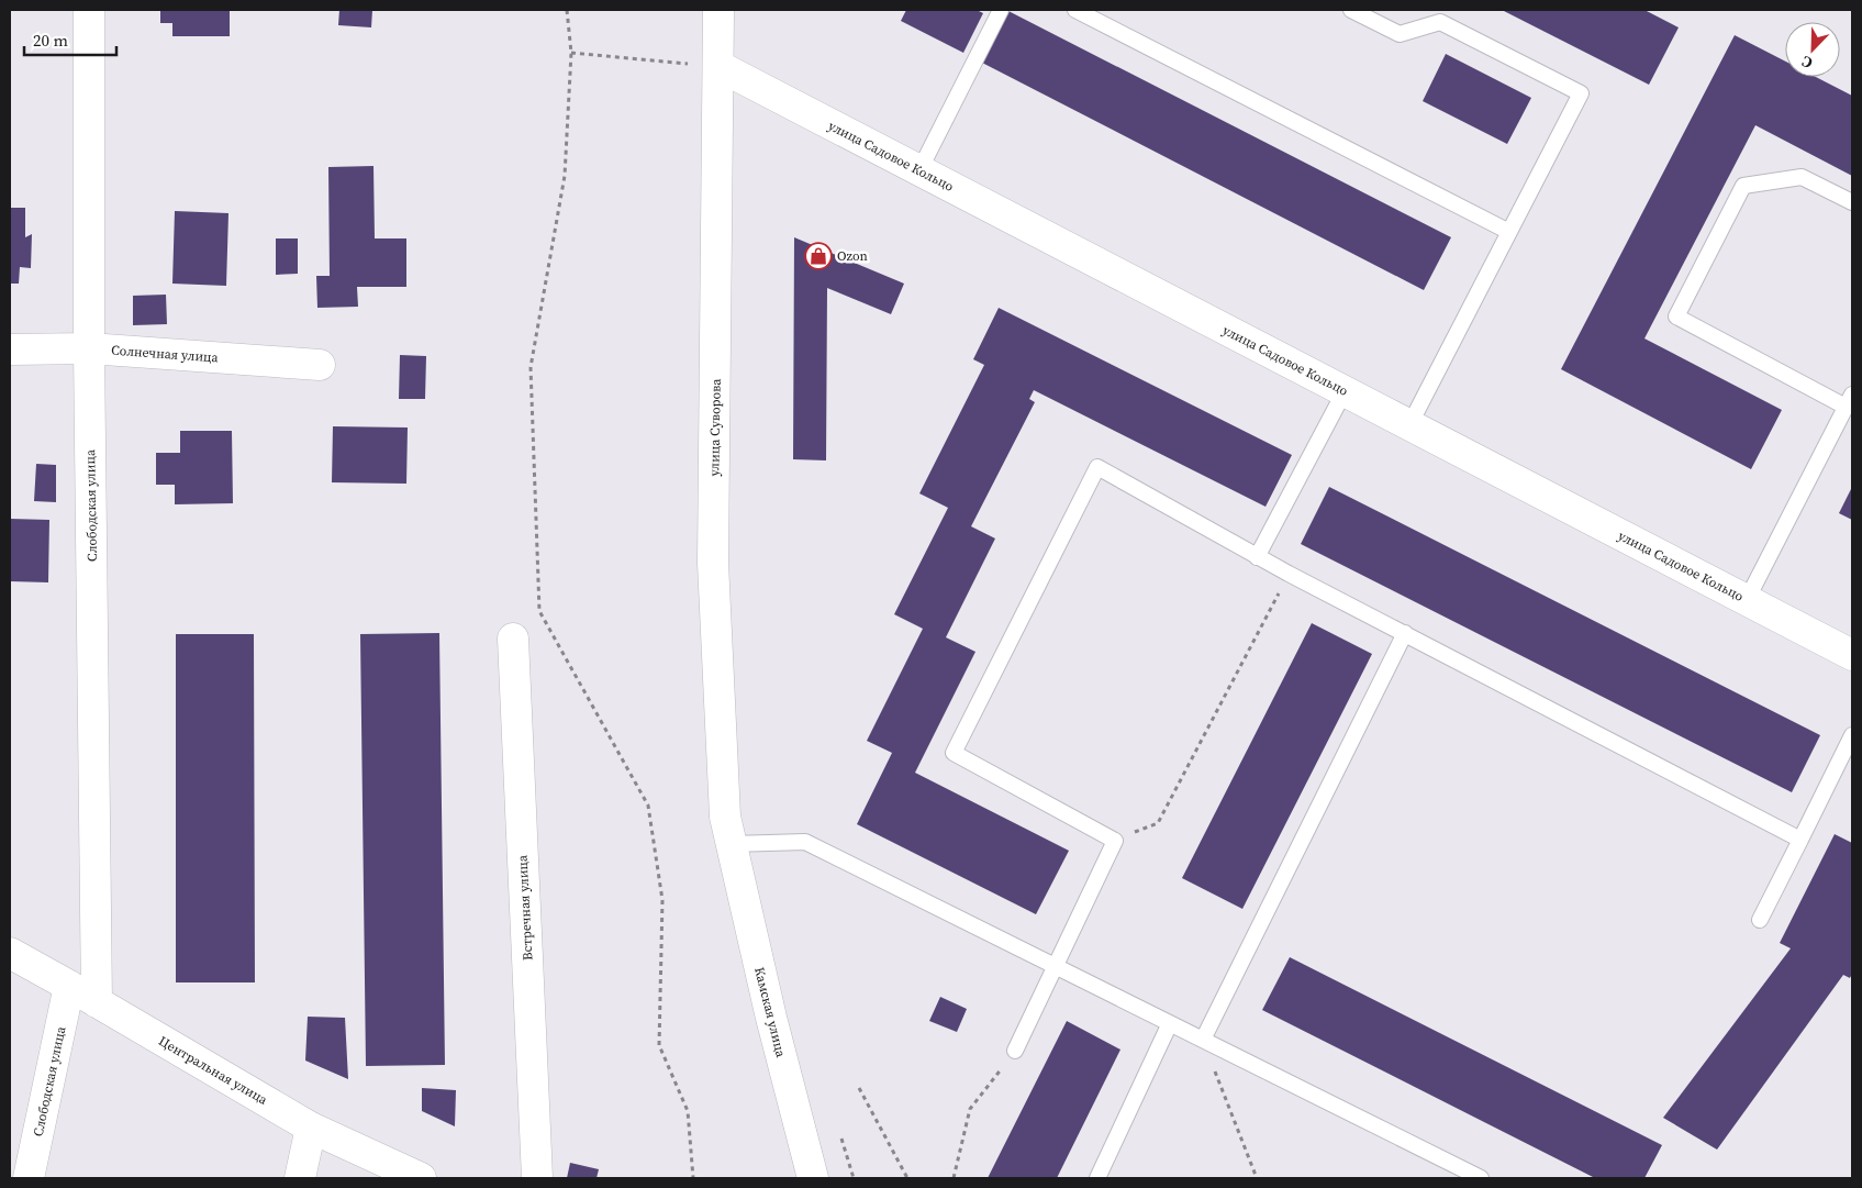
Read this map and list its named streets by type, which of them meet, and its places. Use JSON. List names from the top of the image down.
{
  "streets": {
    "street": [
      "улица Садовое Кольцо",
      "Солнечная улица",
      "улица Суворова",
      "Слободская улица",
      "Встречная улица",
      "Камская улица",
      "Центральная улица"
    ]
  },
  "crossings": [
    ["улица Садовое Кольцо", "улица Суворова"],
    ["Солнечная улица", "Слободская улица"],
    ["улица Суворова", "Камская улица"],
    ["Слободская улица", "Центральная улица"]
  ],
  "places": {
    "shop": ["Ozon"]
  },
  "scale_bar": "20 m",
  "north": "bottom left"
}
